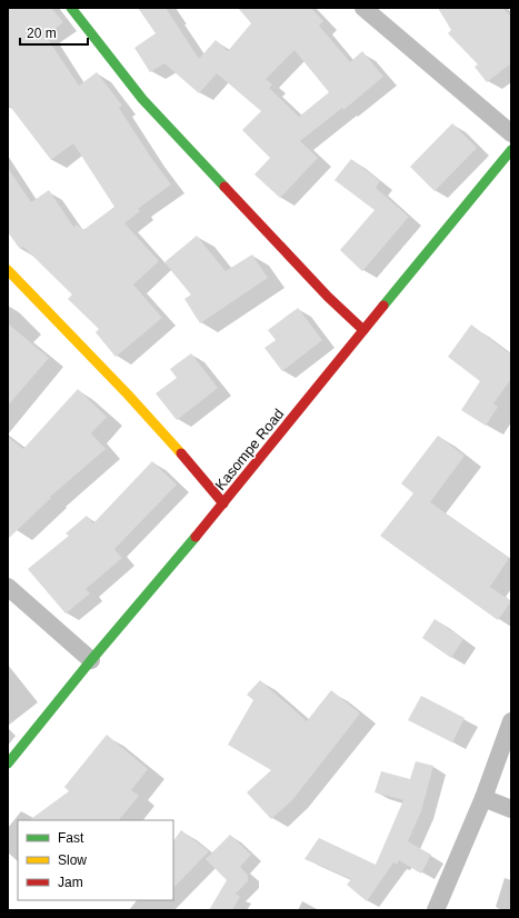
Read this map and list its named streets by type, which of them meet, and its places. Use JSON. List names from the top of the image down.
{
  "streets": {
    "street": ["Kasompe Road"]
  },
  "legend": ["Fast", "Slow", "Jam"],
  "scale_bar": "20 m"
}
